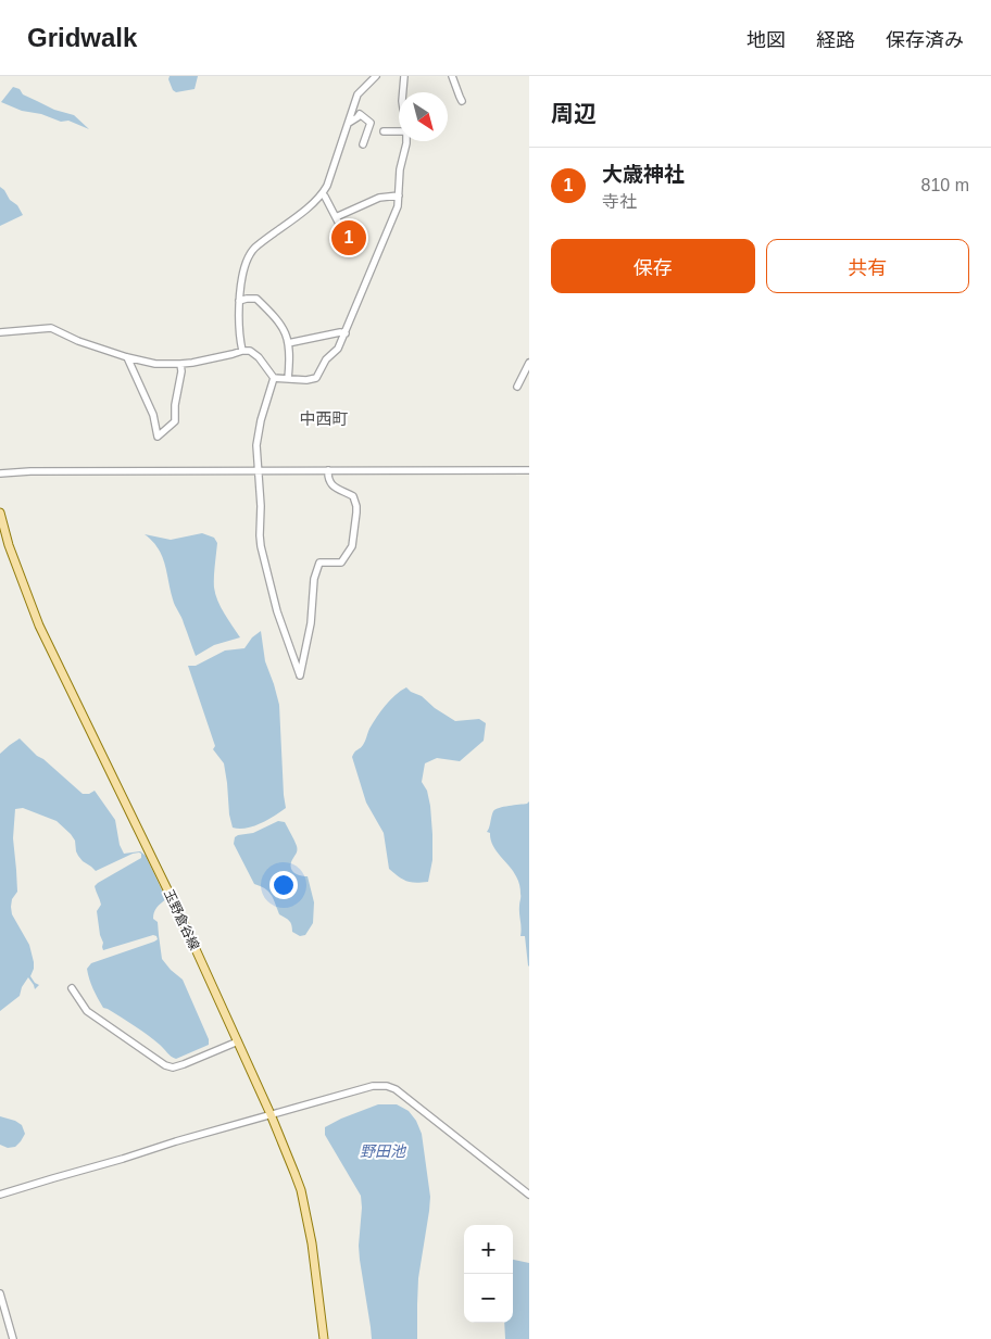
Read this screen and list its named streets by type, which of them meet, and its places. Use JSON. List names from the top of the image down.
{
  "streets": {
    "main road": ["玉野倉谷線"]
  },
  "districts": ["中西町"],
  "water": ["野田池"],
  "north": "bottom right",
  "page": {
    "header": "Gridwalk",
    "nav": ["地図", "経路", "保存済み"],
    "heading": "周辺",
    "list": [
      {
        "mark": "1",
        "name": "大歳神社",
        "note": "寺社",
        "value": "810 m"
      }
    ],
    "pins": "1",
    "buttons": ["保存", "共有"],
    "map_buttons": ["+", "−"]
  }
}
